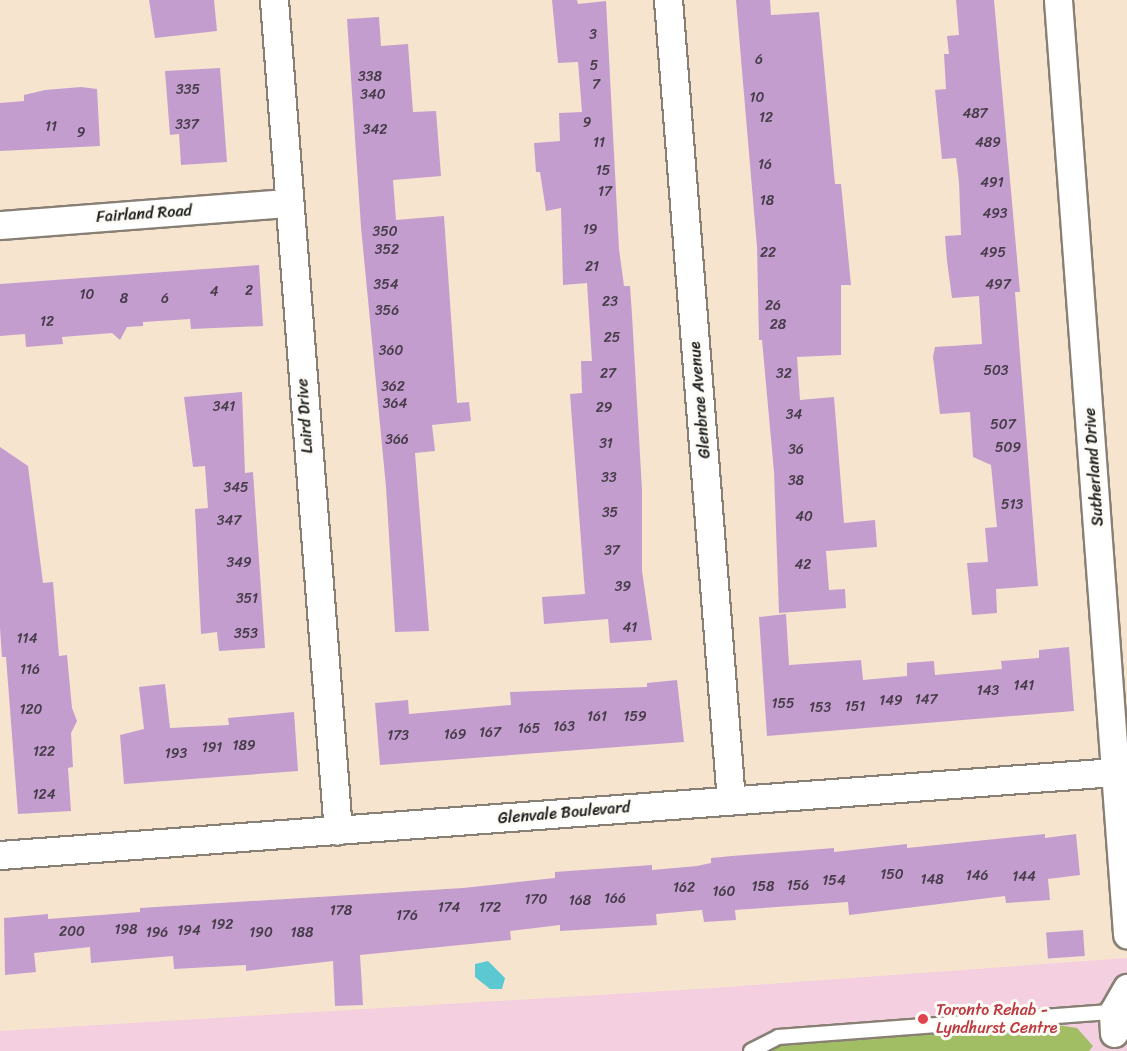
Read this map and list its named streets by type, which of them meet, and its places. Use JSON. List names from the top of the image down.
{
  "streets": {
    "street": [
      "Fairland Road",
      "Glenbrae Avenue",
      "Laird Drive",
      "Sutherland Drive",
      "Glenvale Boulevard"
    ]
  },
  "crossings": [
    ["Fairland Road", "Laird Drive"],
    ["Glenbrae Avenue", "Glenvale Boulevard"],
    ["Laird Drive", "Glenvale Boulevard"],
    ["Sutherland Drive", "Glenvale Boulevard"]
  ],
  "places": ["Toronto Rehab - Lyndhurst Centre"],
  "house_numbers": [
    "3",
    "6",
    "5",
    "338",
    "7",
    "335",
    "340",
    "10",
    "487",
    "12",
    "9",
    "337",
    "11",
    "342",
    "9",
    "11",
    "489",
    "16",
    "15",
    "491",
    "17",
    "18",
    "493",
    "19",
    "350",
    "352",
    "22",
    "495",
    "21",
    "354",
    "497",
    "2",
    "4",
    "10",
    "8",
    "6",
    "23",
    "26",
    "356",
    "12",
    "28",
    "25",
    "360",
    "503",
    "27",
    "32",
    "362",
    "364",
    "341",
    "29",
    "34",
    "507",
    "366",
    "31",
    "509",
    "36",
    "33",
    "38",
    "345",
    "513",
    "35",
    "40",
    "347",
    "37",
    "349",
    "42",
    "39",
    "351",
    "41",
    "353",
    "114",
    "116",
    "141",
    "143",
    "147",
    "149",
    "155",
    "151",
    "153",
    "120",
    "161",
    "159",
    "163",
    "165",
    "167",
    "169",
    "173",
    "189",
    "191",
    "122",
    "193",
    "124",
    "150",
    "146",
    "144",
    "148",
    "154",
    "156",
    "158",
    "162",
    "160",
    "166",
    "170",
    "168",
    "174",
    "172",
    "178",
    "176",
    "192",
    "198",
    "194",
    "200",
    "196",
    "190",
    "188"
  ]
}
